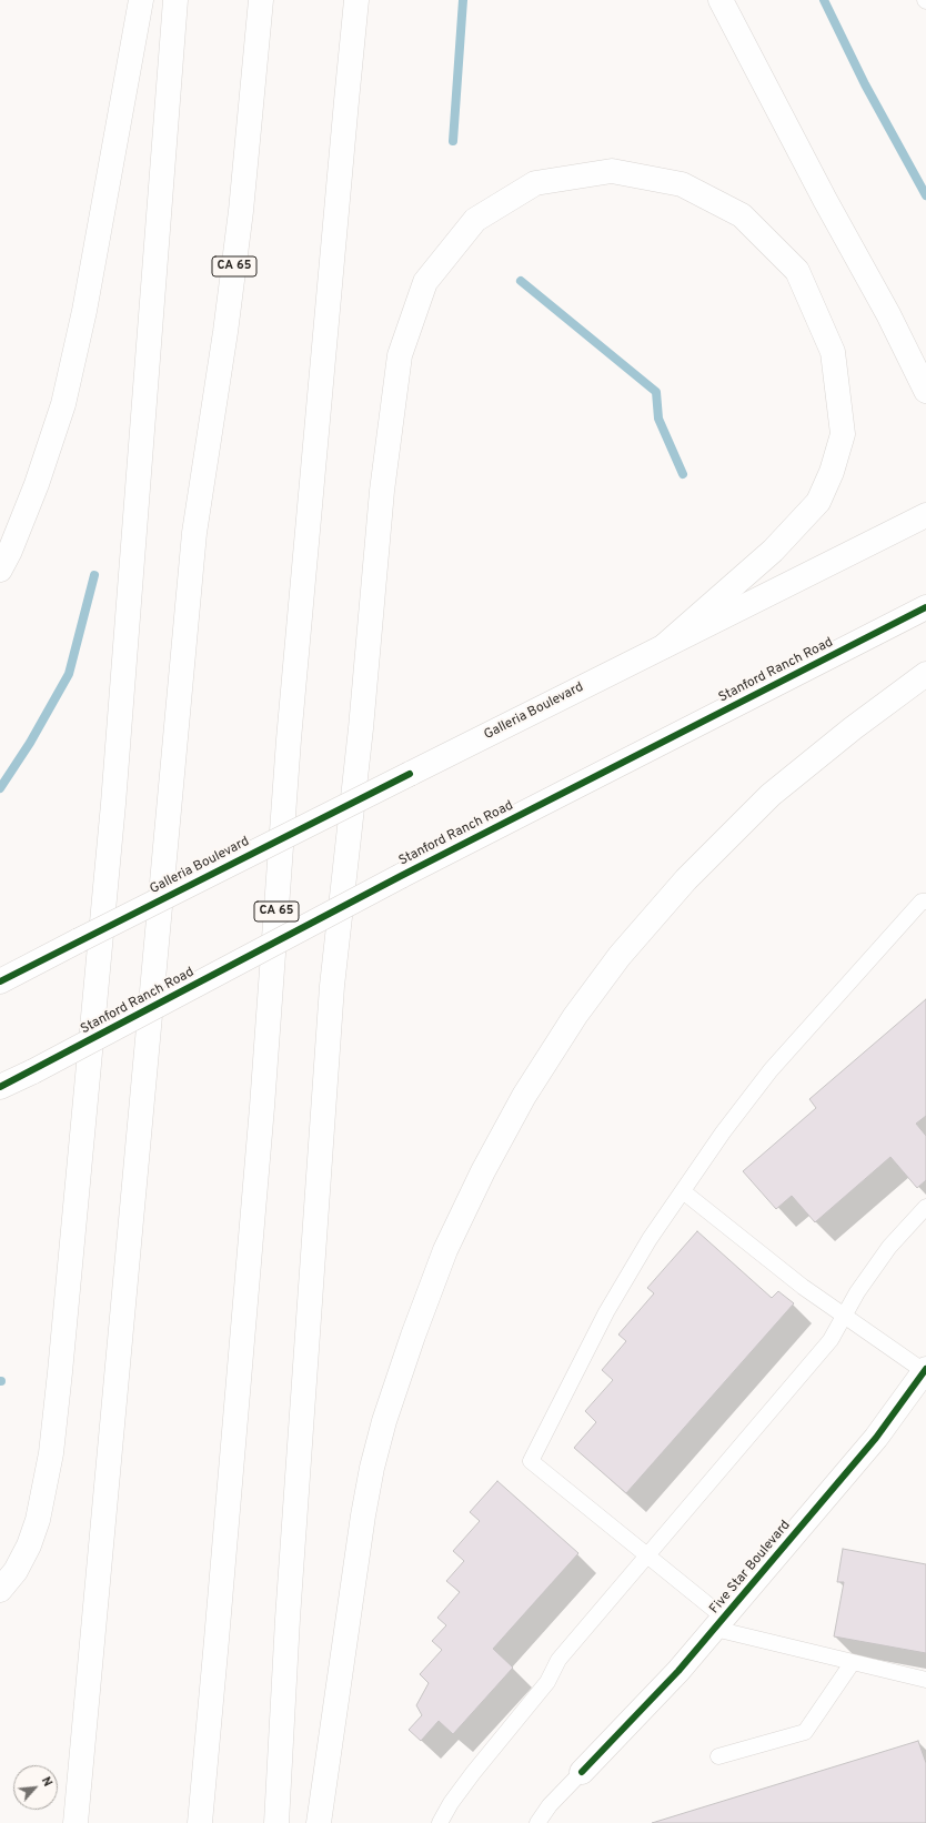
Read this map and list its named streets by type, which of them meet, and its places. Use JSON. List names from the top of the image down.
{
  "streets": {
    "main road": [
      "CA 65",
      "Stanford Ranch Road",
      "Galleria Boulevard",
      "Five Star Boulevard"
    ]
  },
  "north": "top right"
}
